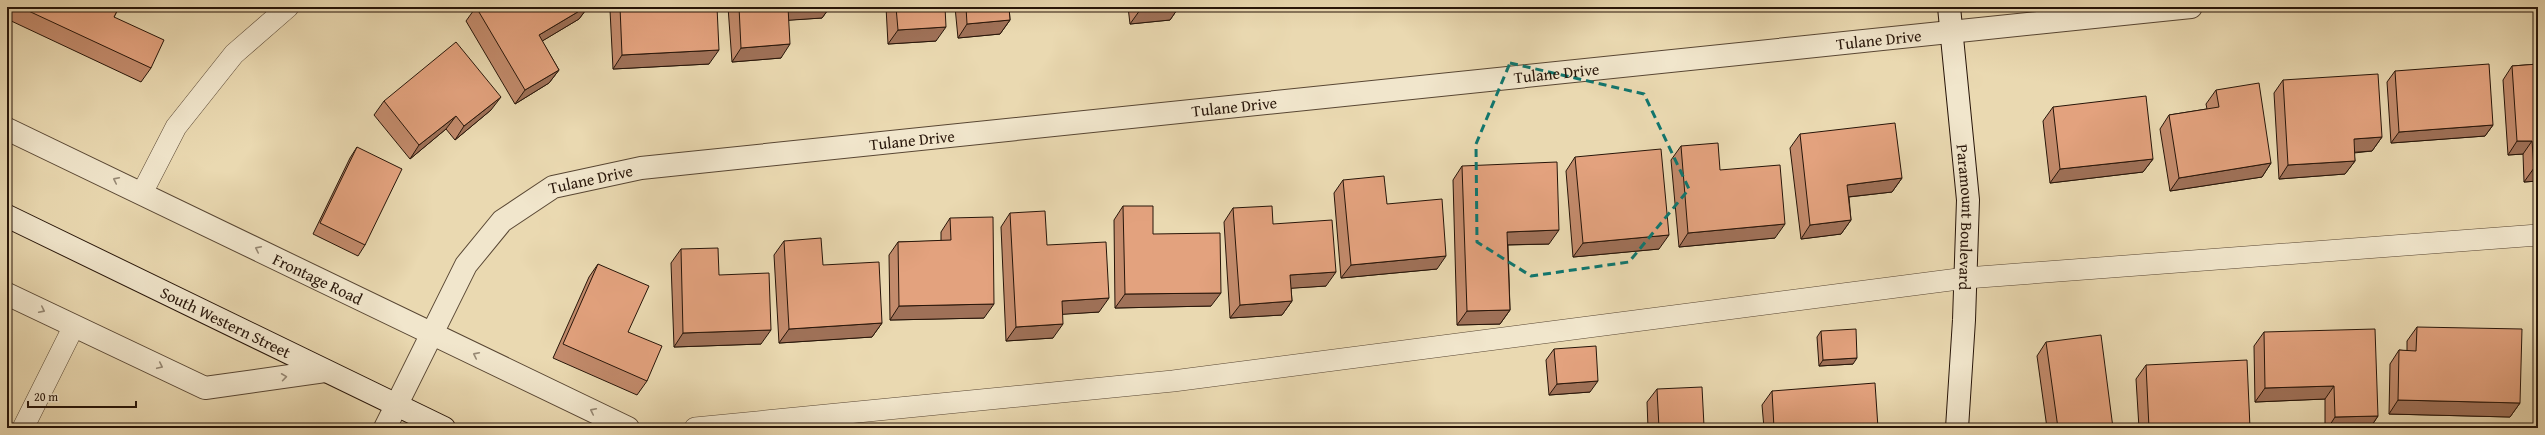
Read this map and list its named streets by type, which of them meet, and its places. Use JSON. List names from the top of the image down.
{
  "streets": {
    "street": [
      "Tulane Drive",
      "Paramount Boulevard",
      "Frontage Road",
      "South Western Street"
    ]
  },
  "crossings": [
    ["Tulane Drive", "Paramount Boulevard"],
    ["Tulane Drive", "Frontage Road"],
    ["Tulane Drive", "South Western Street"]
  ],
  "scale_bar": "20 m"
}
